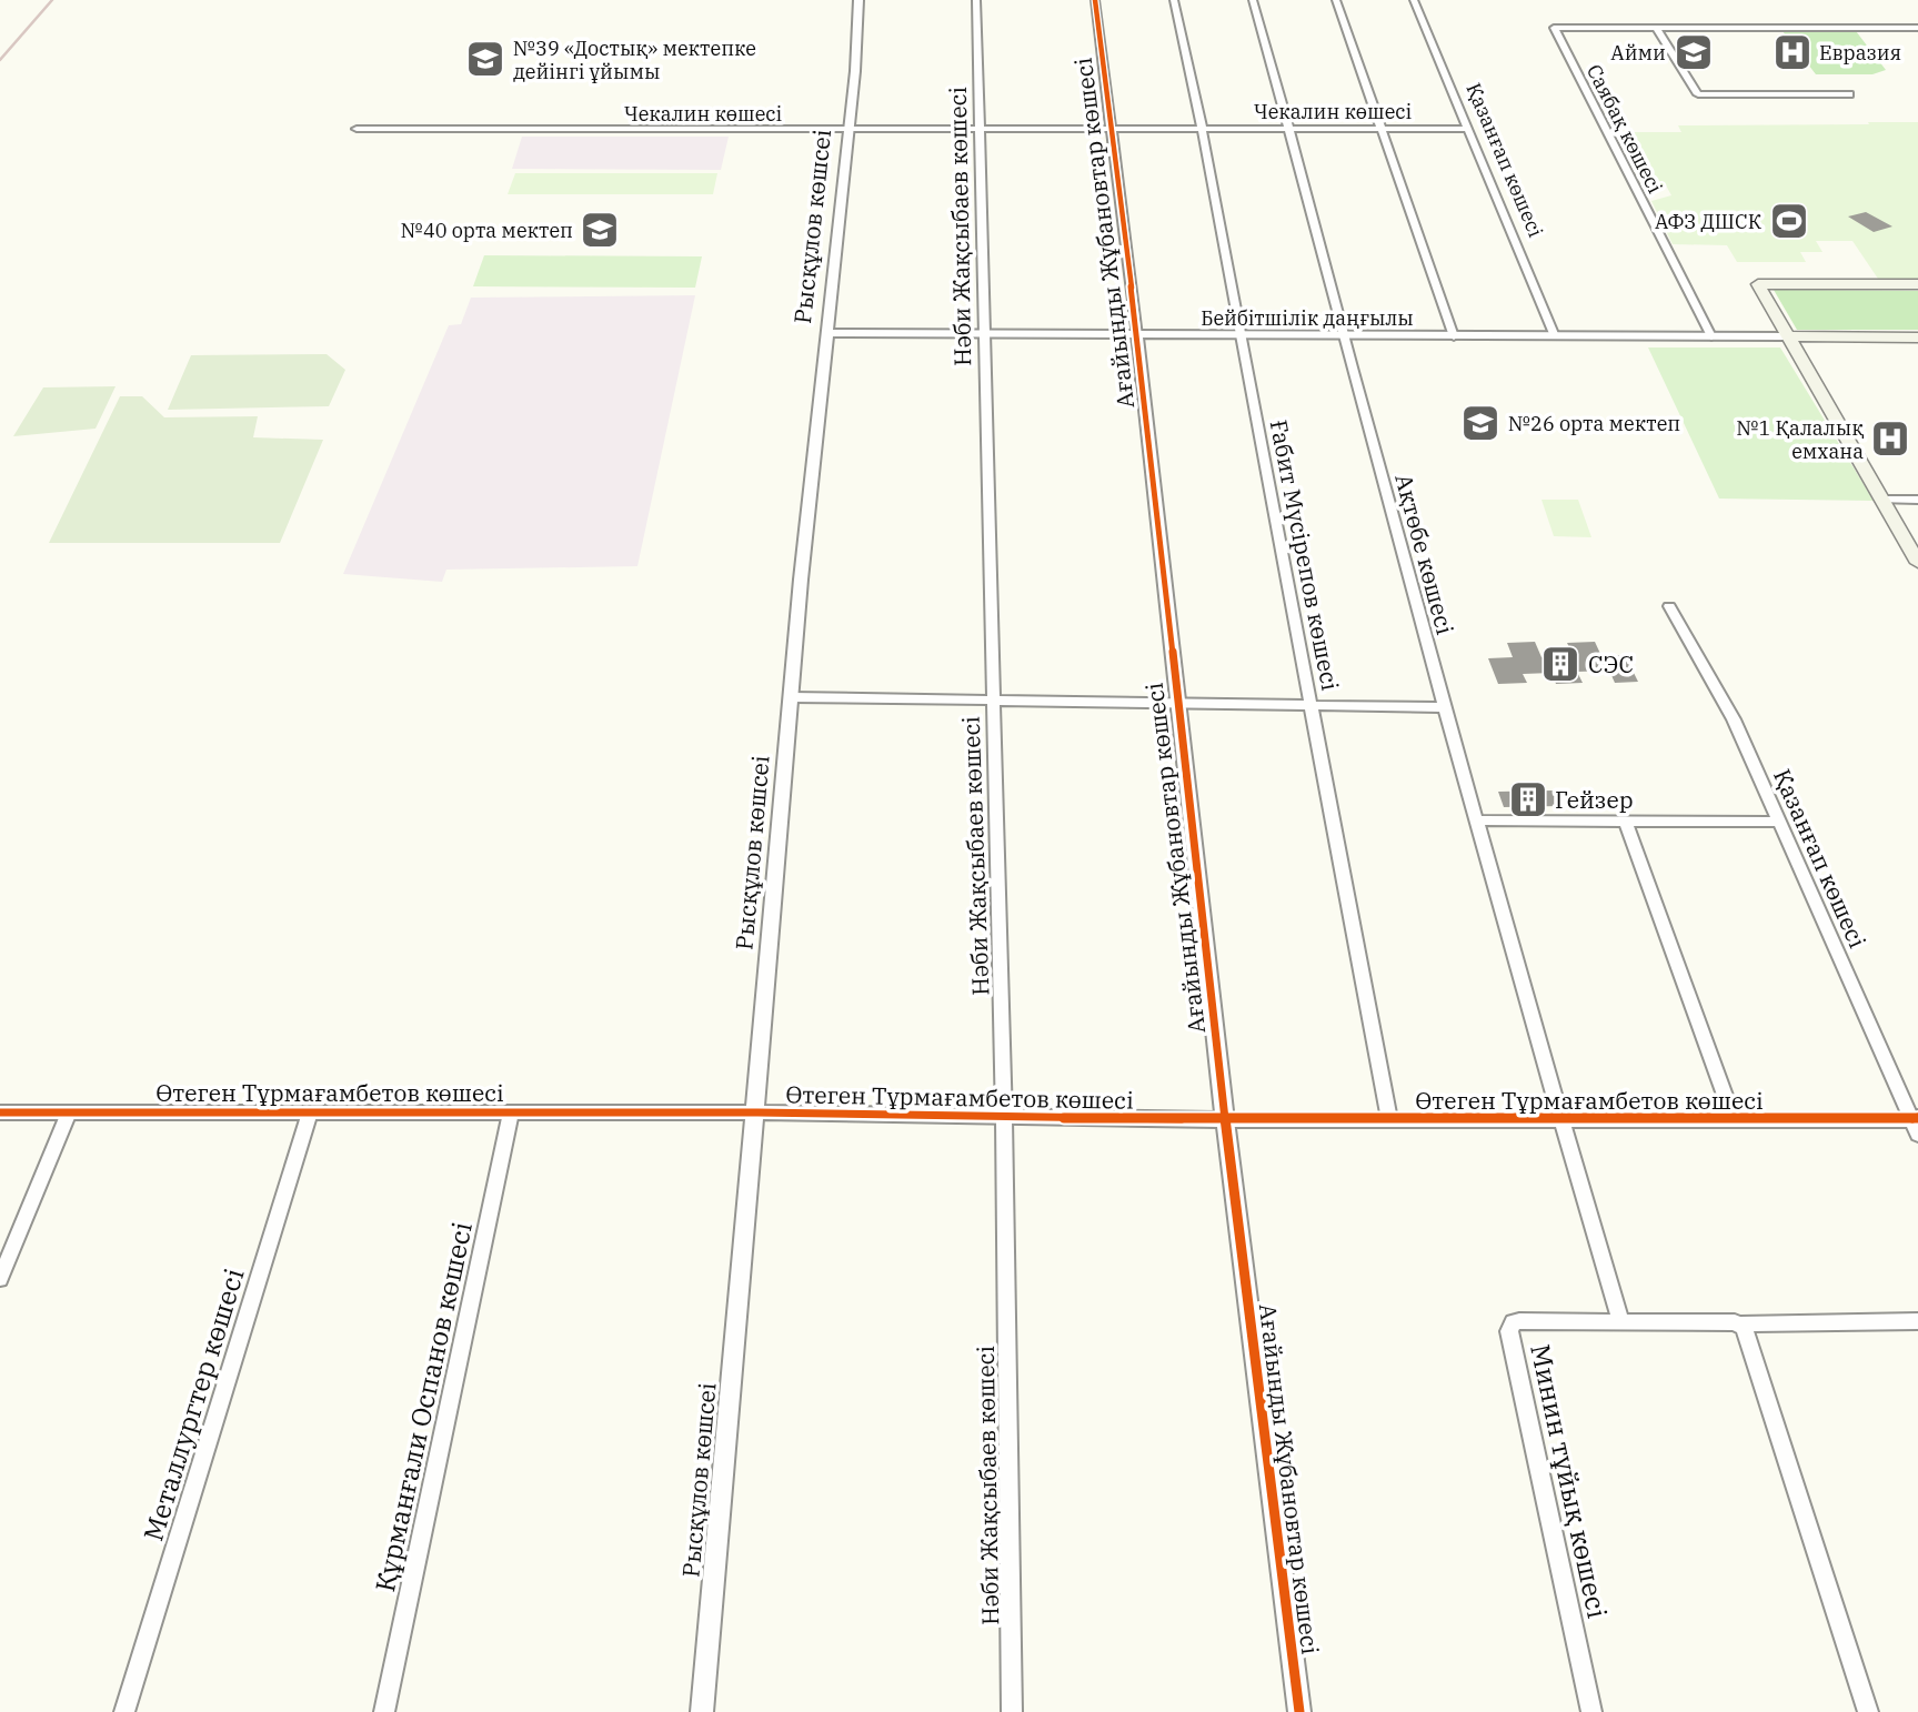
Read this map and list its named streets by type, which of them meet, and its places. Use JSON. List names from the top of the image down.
{
  "streets": {
    "main road": ["Бейбітшілік даңғылы"],
    "street": [
      "Чекалин көшесі",
      "Саябақ көшесі",
      "Қазанғап көшесі",
      "Рысқұлов көшсеі",
      "Нәби Жақсыбаев көшесі",
      "Ағайынды Жұбановтар көшесі",
      "Ақтөбе көшесі",
      "Ғабит Мүсірепов көшесі",
      "Өтеген Тұрмағамбетов көшесі",
      "Металлургтер көшесі",
      "Құрманғали Оспанов көшесі",
      "Минин тұйық көшесі"
    ]
  },
  "crossings": [
    ["Чекалин көшесі", "Қазанғап көшесі"],
    ["Чекалин көшесі", "Рысқұлов көшсеі"],
    ["Чекалин көшесі", "Нәби Жақсыбаев көшесі"],
    ["Чекалин көшесі", "Ағайынды Жұбановтар көшесі"],
    ["Чекалин көшесі", "Ақтөбе көшесі"],
    ["Чекалин көшесі", "Ғабит Мүсірепов көшесі"],
    ["Саябақ көшесі", "Бейбітшілік даңғылы"],
    ["Қазанғап көшесі", "Бейбітшілік даңғылы"],
    ["Қазанғап көшесі", "Өтеген Тұрмағамбетов көшесі"],
    ["Рысқұлов көшсеі", "Бейбітшілік даңғылы"],
    ["Рысқұлов көшсеі", "Өтеген Тұрмағамбетов көшесі"],
    ["Нәби Жақсыбаев көшесі", "Бейбітшілік даңғылы"],
    ["Нәби Жақсыбаев көшесі", "Өтеген Тұрмағамбетов көшесі"],
    ["Ағайынды Жұбановтар көшесі", "Бейбітшілік даңғылы"],
    ["Ағайынды Жұбановтар көшесі", "Өтеген Тұрмағамбетов көшесі"],
    ["Бейбітшілік даңғылы", "Ақтөбе көшесі"],
    ["Бейбітшілік даңғылы", "Ғабит Мүсірепов көшесі"],
    ["Ақтөбе көшесі", "Өтеген Тұрмағамбетов көшесі"],
    ["Ғабит Мүсірепов көшесі", "Өтеген Тұрмағамбетов көшесі"],
    ["Өтеген Тұрмағамбетов көшесі", "Металлургтер көшесі"],
    ["Өтеген Тұрмағамбетов көшесі", "Құрманғали Оспанов көшесі"]
  ],
  "places": {
    "school or university": [
      "Айми",
      "№39 «Достық» мектепке дейінгі ұйымы",
      "№40 орта мектеп",
      "№26 орта мектеп"
    ],
    "hospital": ["Евразия", "№1 Қалалық емхана"],
    "sports": ["АФЗ ДШСК"],
    "building": ["СЭС", "Гейзер"]
  }
}
